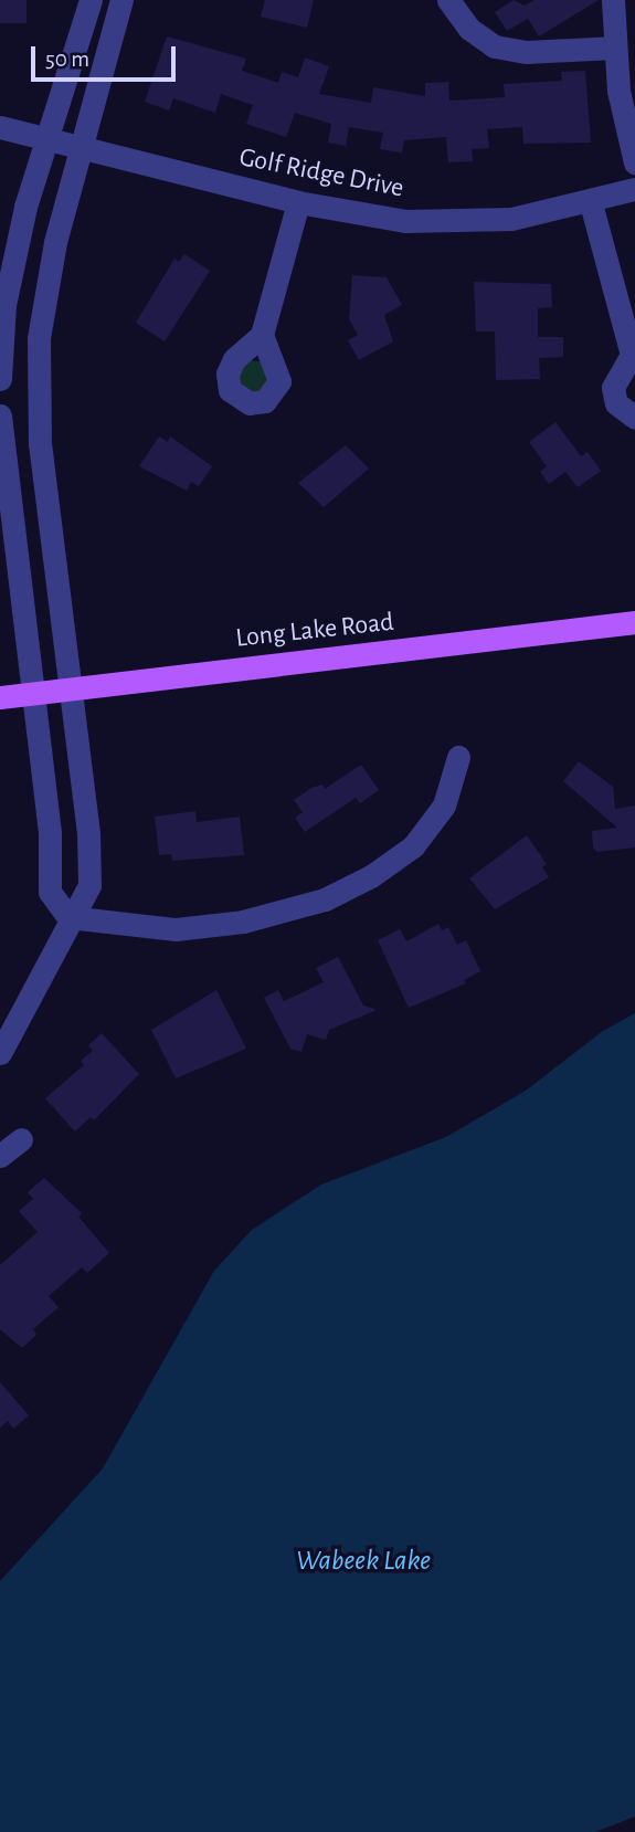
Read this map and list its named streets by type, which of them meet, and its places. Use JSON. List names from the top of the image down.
{
  "streets": {
    "main road": ["Long Lake Road"],
    "street": ["Golf Ridge Drive"]
  },
  "water": ["Wabeek Lake"],
  "scale_bar": "50 m"
}
